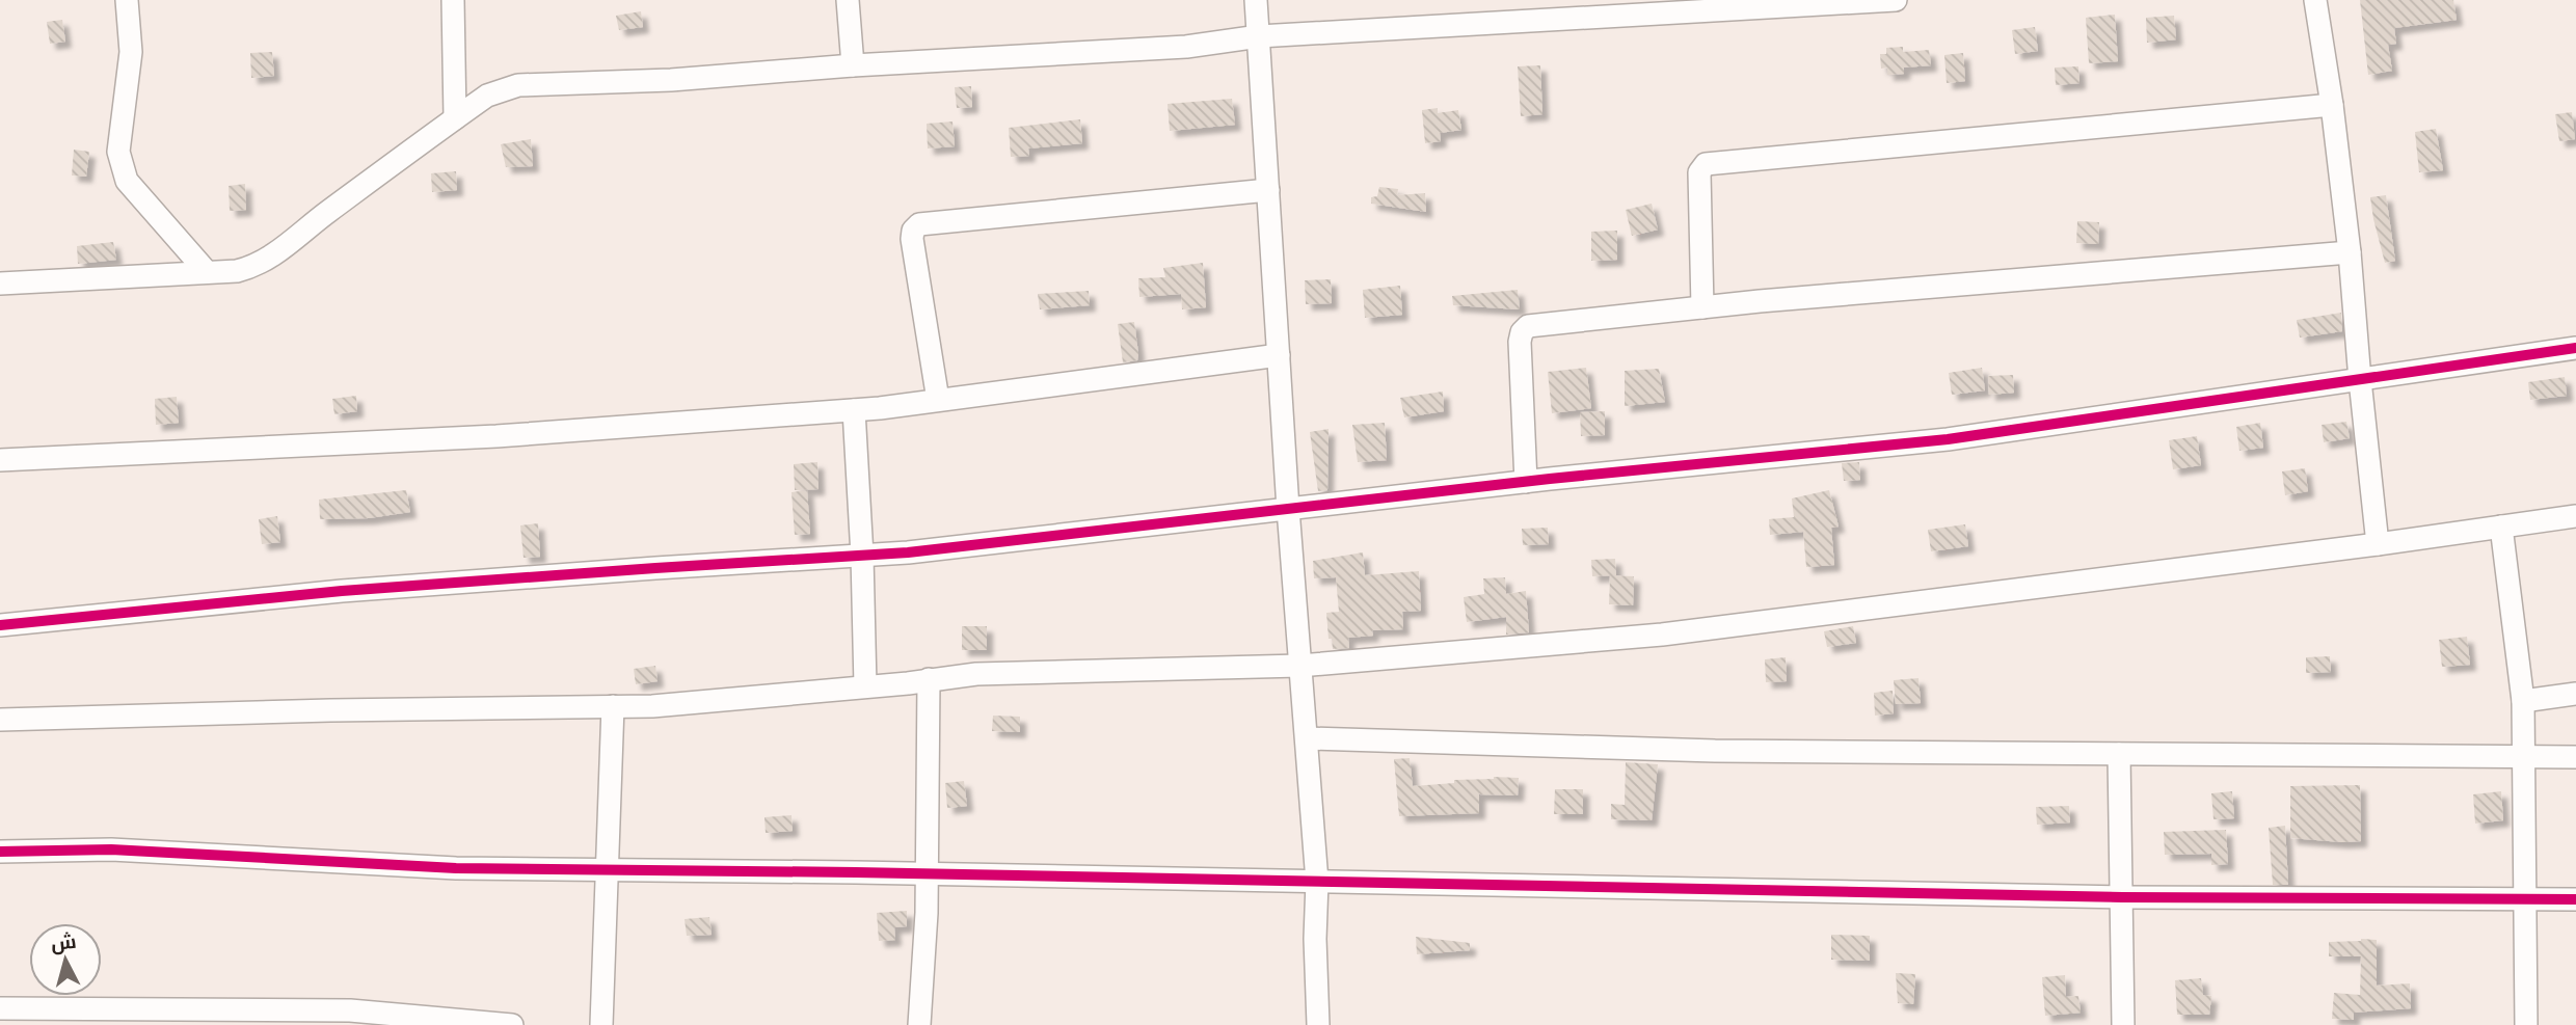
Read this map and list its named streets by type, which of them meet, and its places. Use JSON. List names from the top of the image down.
{
  "north": "top"
}
